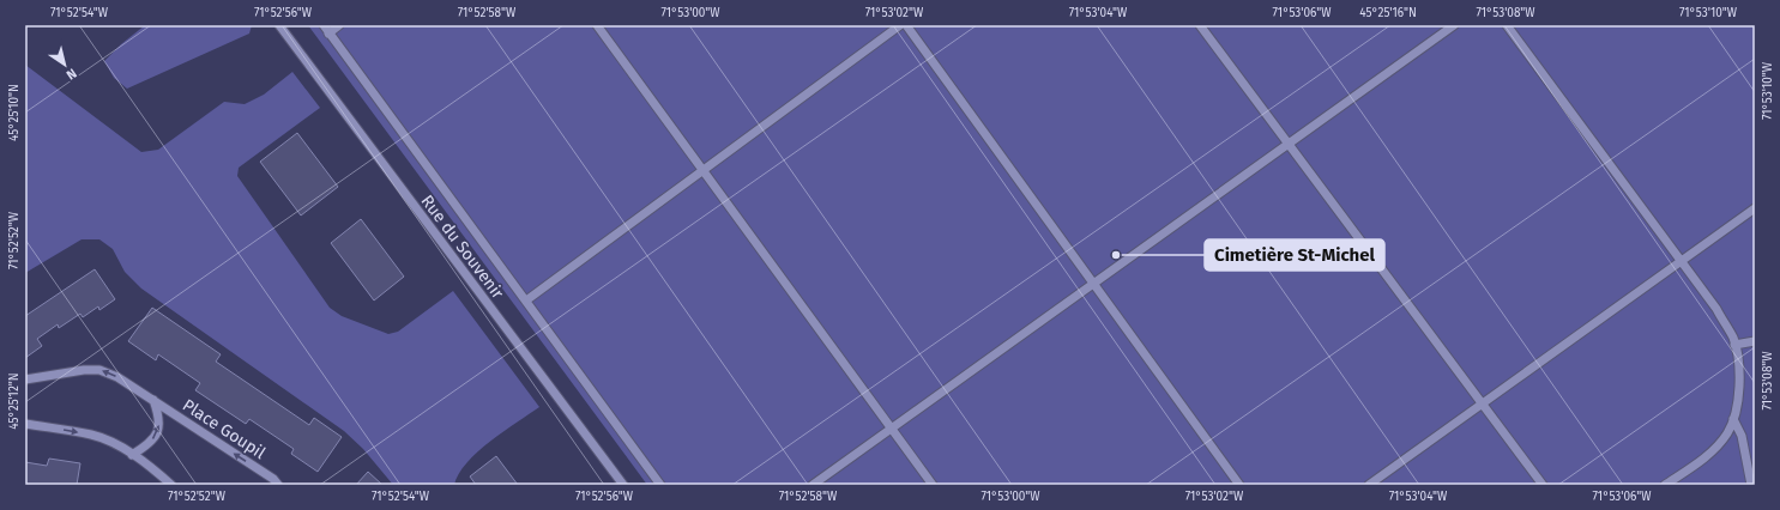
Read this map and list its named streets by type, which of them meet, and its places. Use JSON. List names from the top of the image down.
{
  "streets": {
    "street": ["Rue du Souvenir", "Place Goupil"]
  },
  "places": ["Cimetière St-Michel"],
  "north": "bottom right",
  "coordinates": [
    "71°52'54\"W",
    "71°52'56\"W",
    "71°52'58\"W",
    "71°53'00\"W",
    "71°53'02\"W",
    "71°53'04\"W",
    "71°53'06\"W",
    "45°25'16\"N",
    "71°53'08\"W",
    "71°53'10\"W",
    "45°25'10\"N",
    "71°52'52\"W",
    "45°25'12\"N"
  ]
}
